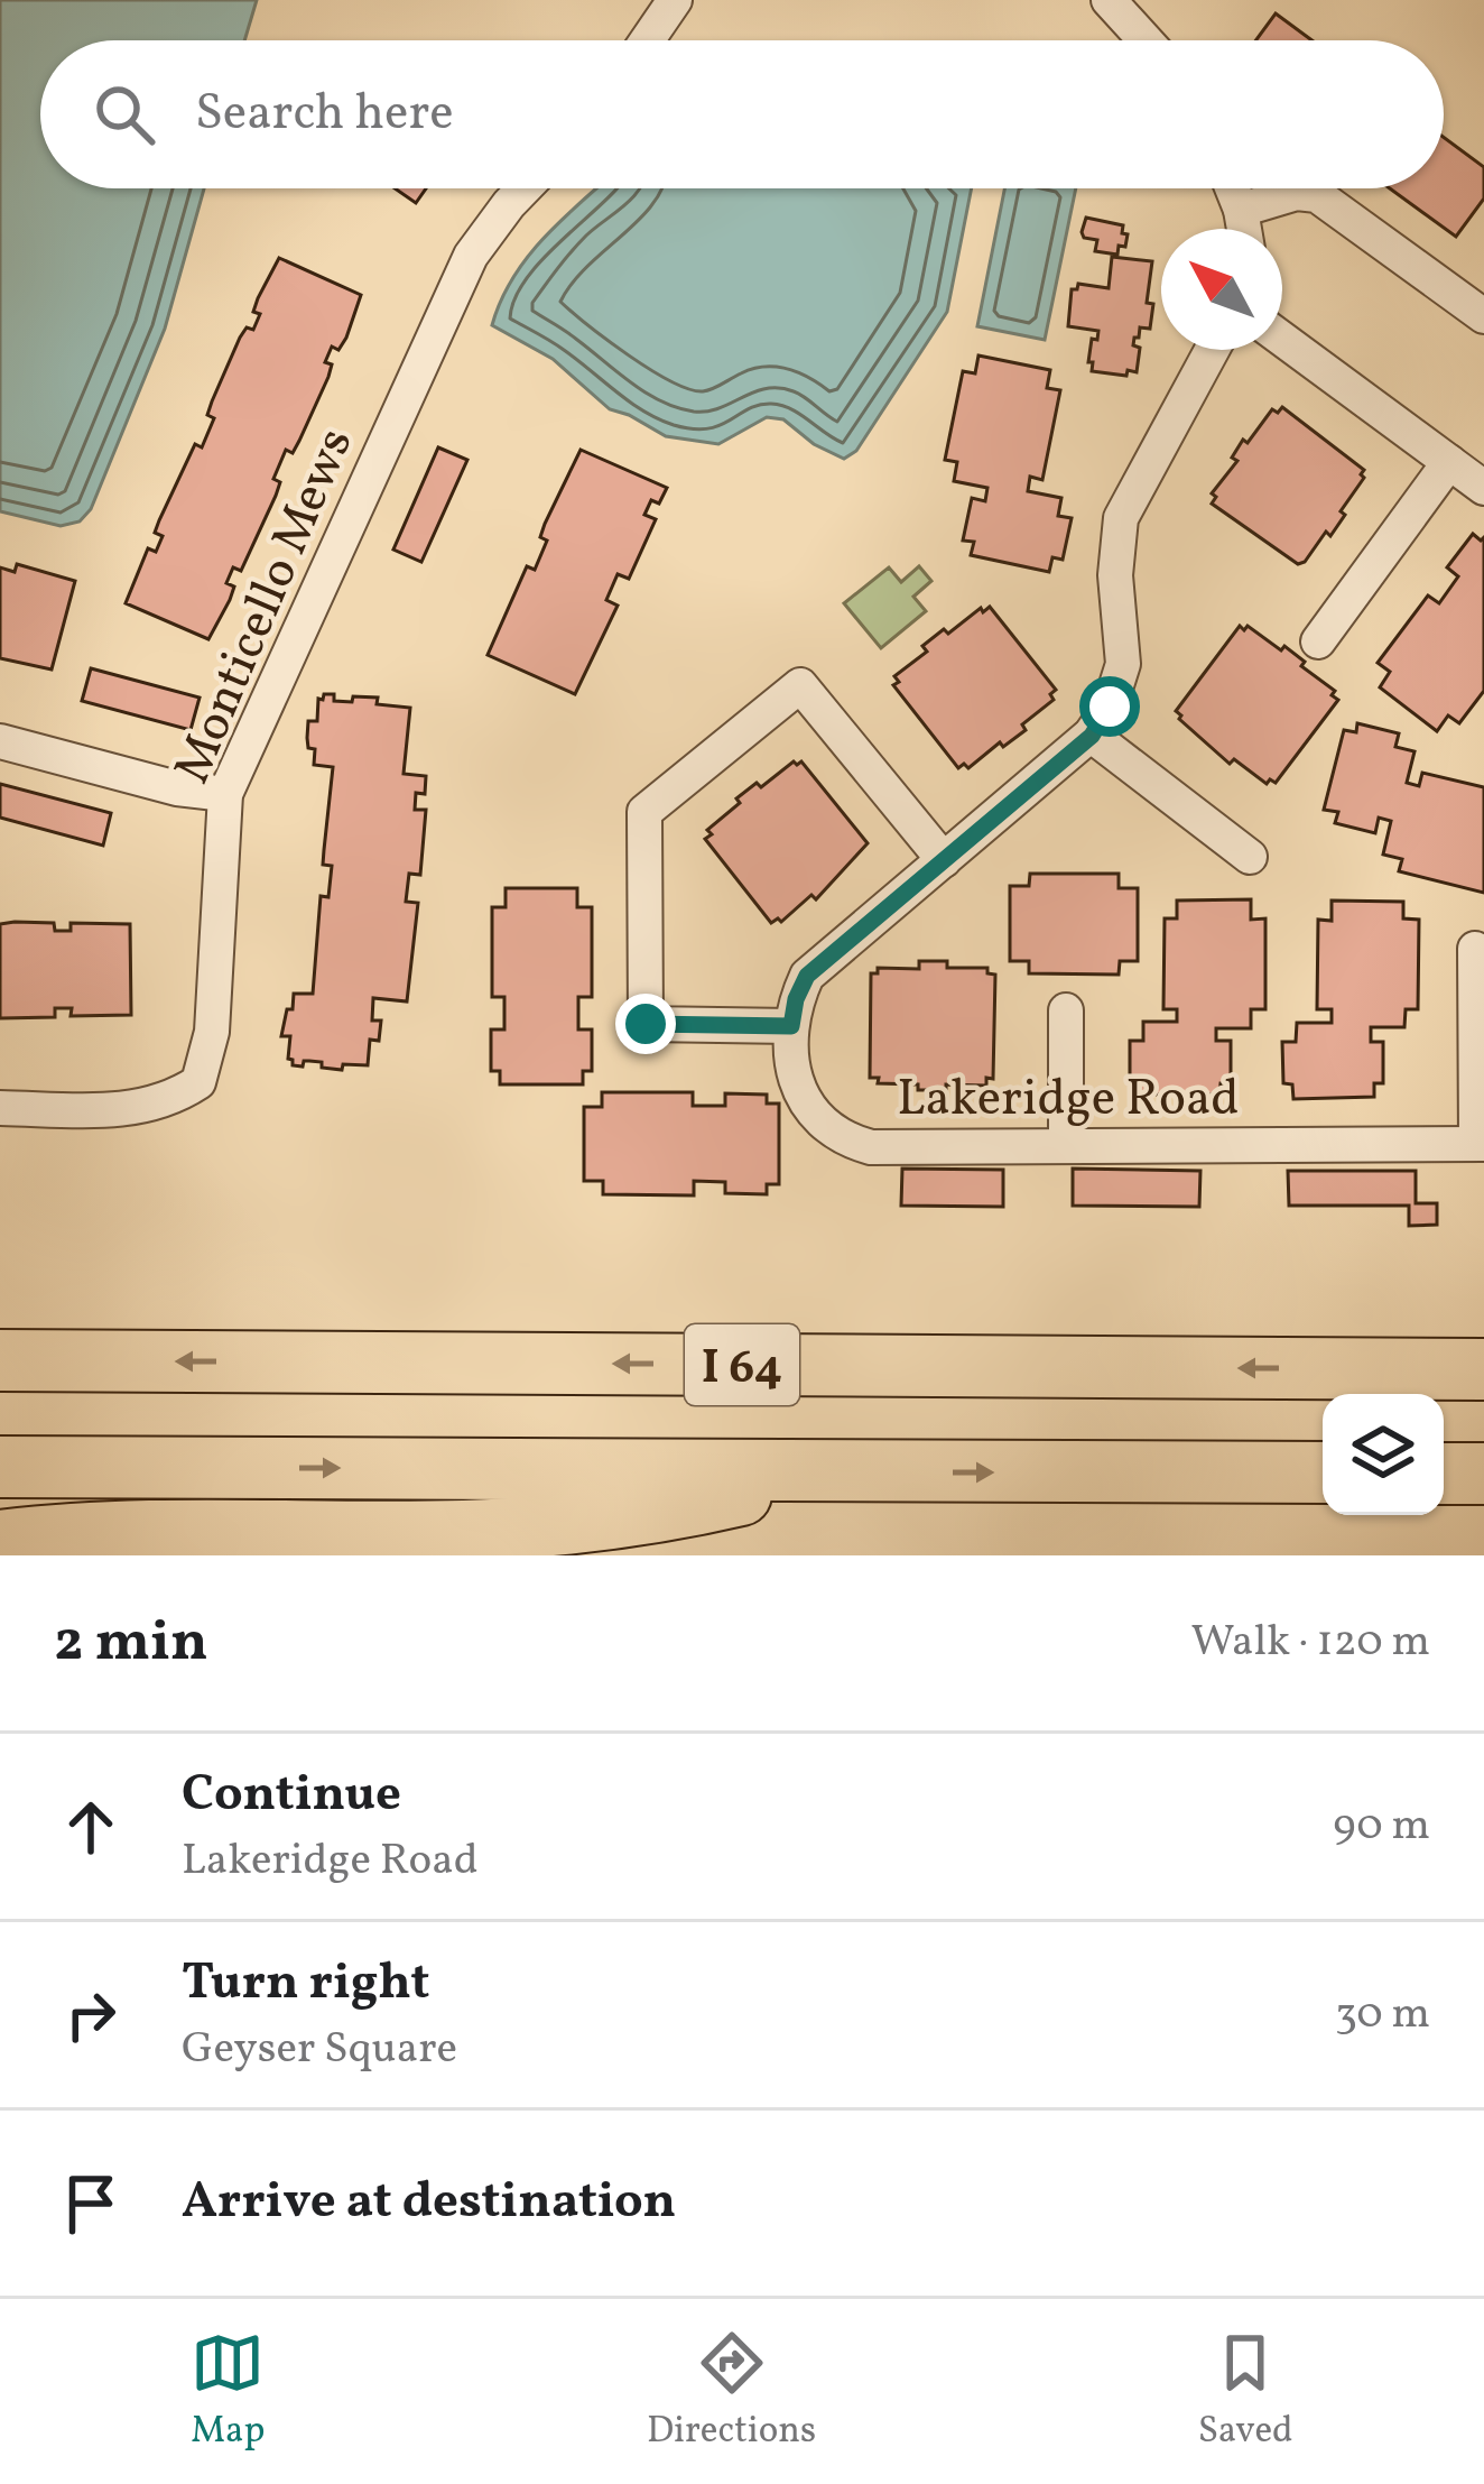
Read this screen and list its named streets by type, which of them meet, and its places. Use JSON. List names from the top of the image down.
{
  "streets": {
    "highway": ["I 64"],
    "street": ["Monticello Mews", "Lakeridge Road"]
  },
  "north": "top left",
  "page": {
    "search": "Search here",
    "heading": ["2 min", "Walk · 120 m"],
    "list": [
      ["Continue", "Lakeridge Road", "90 m"],
      ["Turn right", "Geyser Square", "30 m"],
      "Arrive at destination"
    ],
    "nav": ["Map", "Directions", "Saved"]
  }
}
